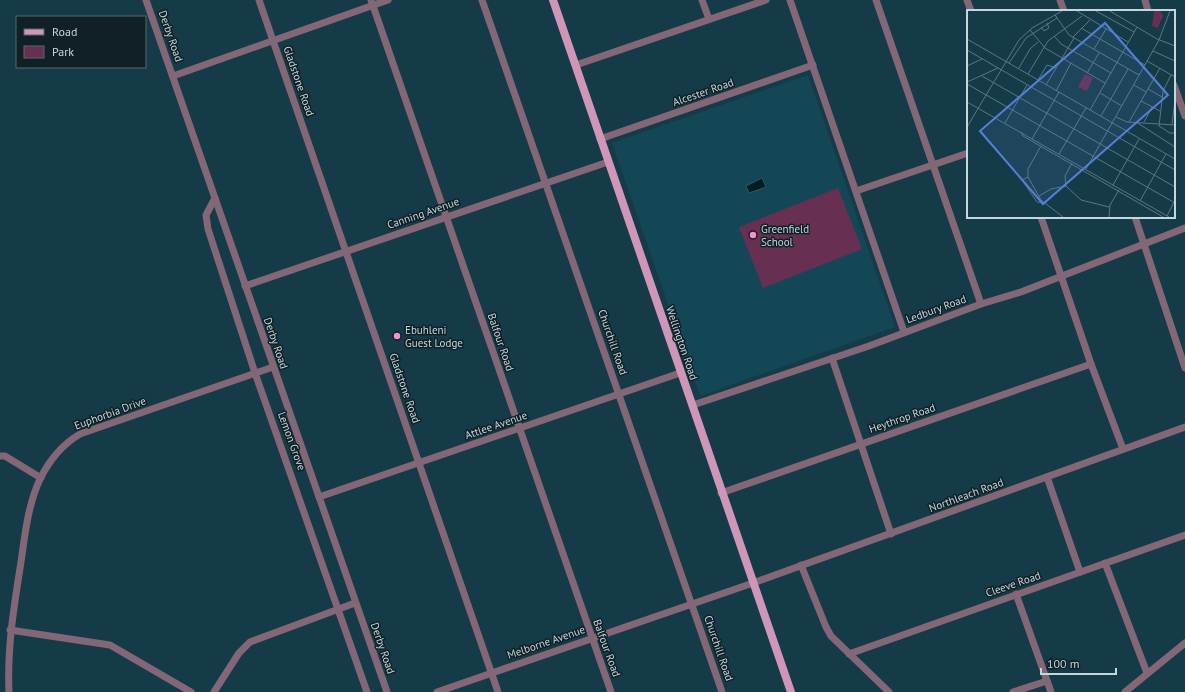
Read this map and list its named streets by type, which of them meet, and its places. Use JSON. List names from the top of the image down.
{
  "streets": {
    "main road": ["Wellington Road"],
    "street": [
      "Derby Road",
      "Gladstone Road",
      "Alcester Road",
      "Canning Avenue",
      "Ledbury Road",
      "Balfour Road",
      "Churchill Road",
      "Euphorbia Drive",
      "Heythrop Road",
      "Attlee Avenue",
      "Lemon Grove",
      "Northleach Road",
      "Cleeve Road",
      "Melborne Avenue"
    ]
  },
  "crossings": [
    ["Derby Road", "Canning Avenue"],
    ["Derby Road", "Euphorbia Drive"],
    ["Derby Road", "Attlee Avenue"],
    ["Derby Road", "Lemon Grove"],
    ["Gladstone Road", "Canning Avenue"],
    ["Gladstone Road", "Attlee Avenue"],
    ["Gladstone Road", "Melborne Avenue"],
    ["Alcester Road", "Wellington Road"],
    ["Canning Avenue", "Balfour Road"],
    ["Canning Avenue", "Churchill Road"],
    ["Canning Avenue", "Wellington Road"],
    ["Ledbury Road", "Wellington Road"],
    ["Balfour Road", "Attlee Avenue"],
    ["Balfour Road", "Melborne Avenue"],
    ["Churchill Road", "Attlee Avenue"],
    ["Churchill Road", "Melborne Avenue"],
    ["Wellington Road", "Heythrop Road"],
    ["Wellington Road", "Attlee Avenue"],
    ["Wellington Road", "Northleach Road"],
    ["Wellington Road", "Melborne Avenue"],
    ["Euphorbia Drive", "Lemon Grove"],
    ["Northleach Road", "Melborne Avenue"]
  ],
  "places": ["Greenfield School", "Ebuhleni Guest Lodge"],
  "legend": ["Road", "Park"],
  "scale_bar": "100 m"
}
